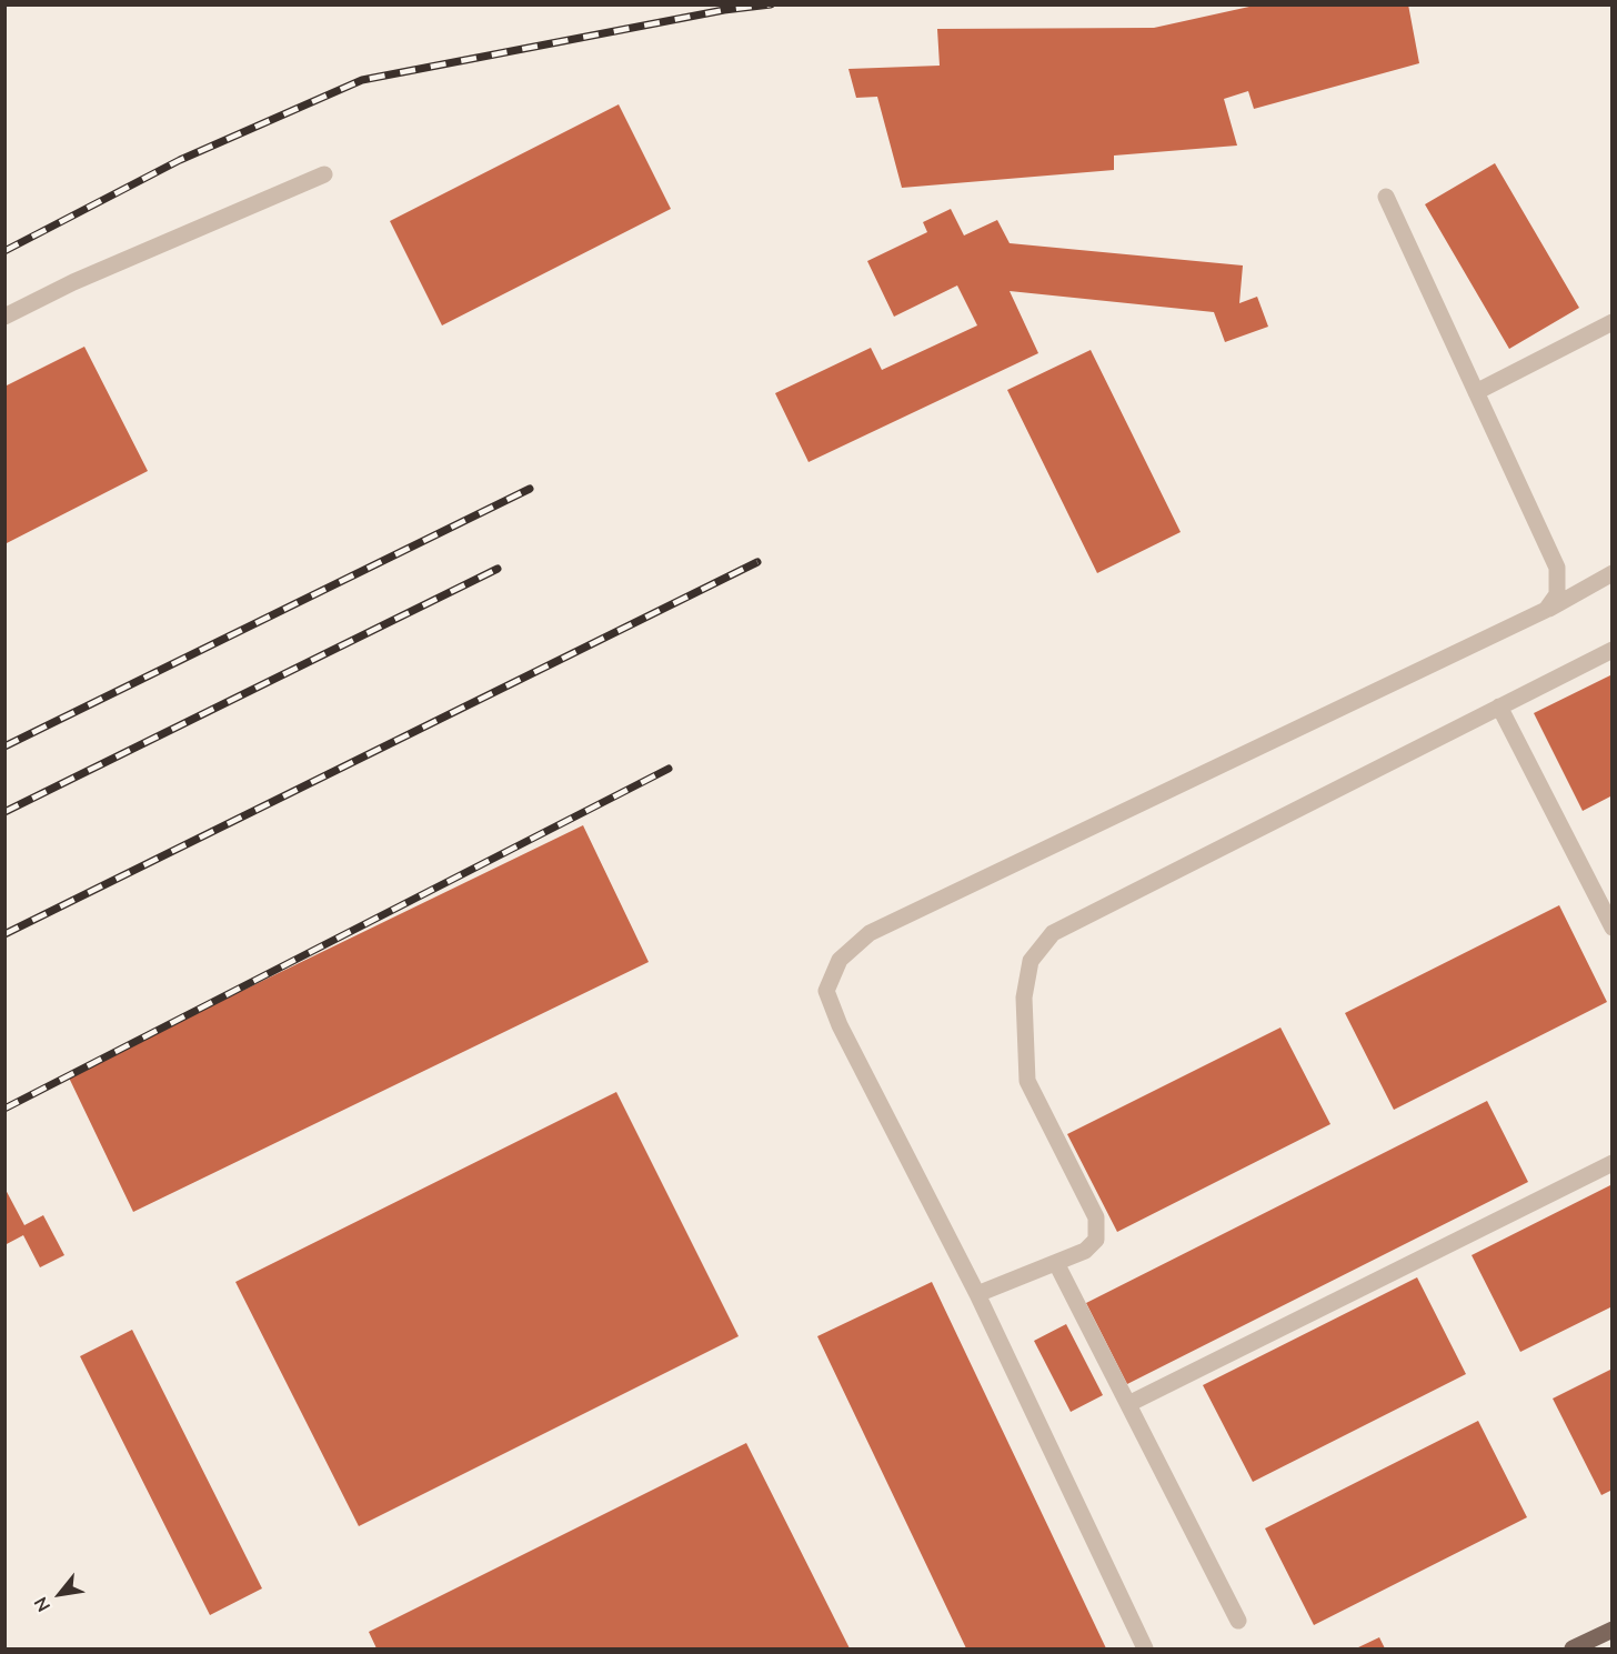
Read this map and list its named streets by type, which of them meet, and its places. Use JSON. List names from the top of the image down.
{
  "north": "bottom left"
}
